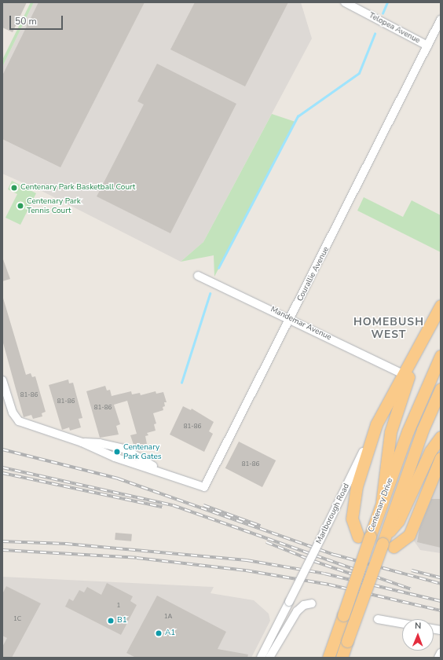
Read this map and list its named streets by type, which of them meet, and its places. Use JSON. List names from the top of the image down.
{
  "streets": {
    "highway": ["Centenary Drive"],
    "street": [
      "Telopea Avenue",
      "Courallie Avenue",
      "Mandemar Avenue",
      "Marlborough Road"
    ]
  },
  "crossings": [
    ["Telopea Avenue", "Courallie Avenue"],
    ["Courallie Avenue", "Mandemar Avenue"]
  ],
  "districts": ["HOMEBUSH WEST"],
  "places": [
    "Centenary Park Basketball Court",
    "Centenary Park Tennis Court",
    "Centenary Park Gates",
    "B1",
    "A1"
  ],
  "house_numbers": [
    "81-86",
    "81-86",
    "81-86",
    "81-86",
    "81-86",
    "1",
    "1A",
    "1C"
  ],
  "scale_bar": "50 m",
  "north": "top"
}
